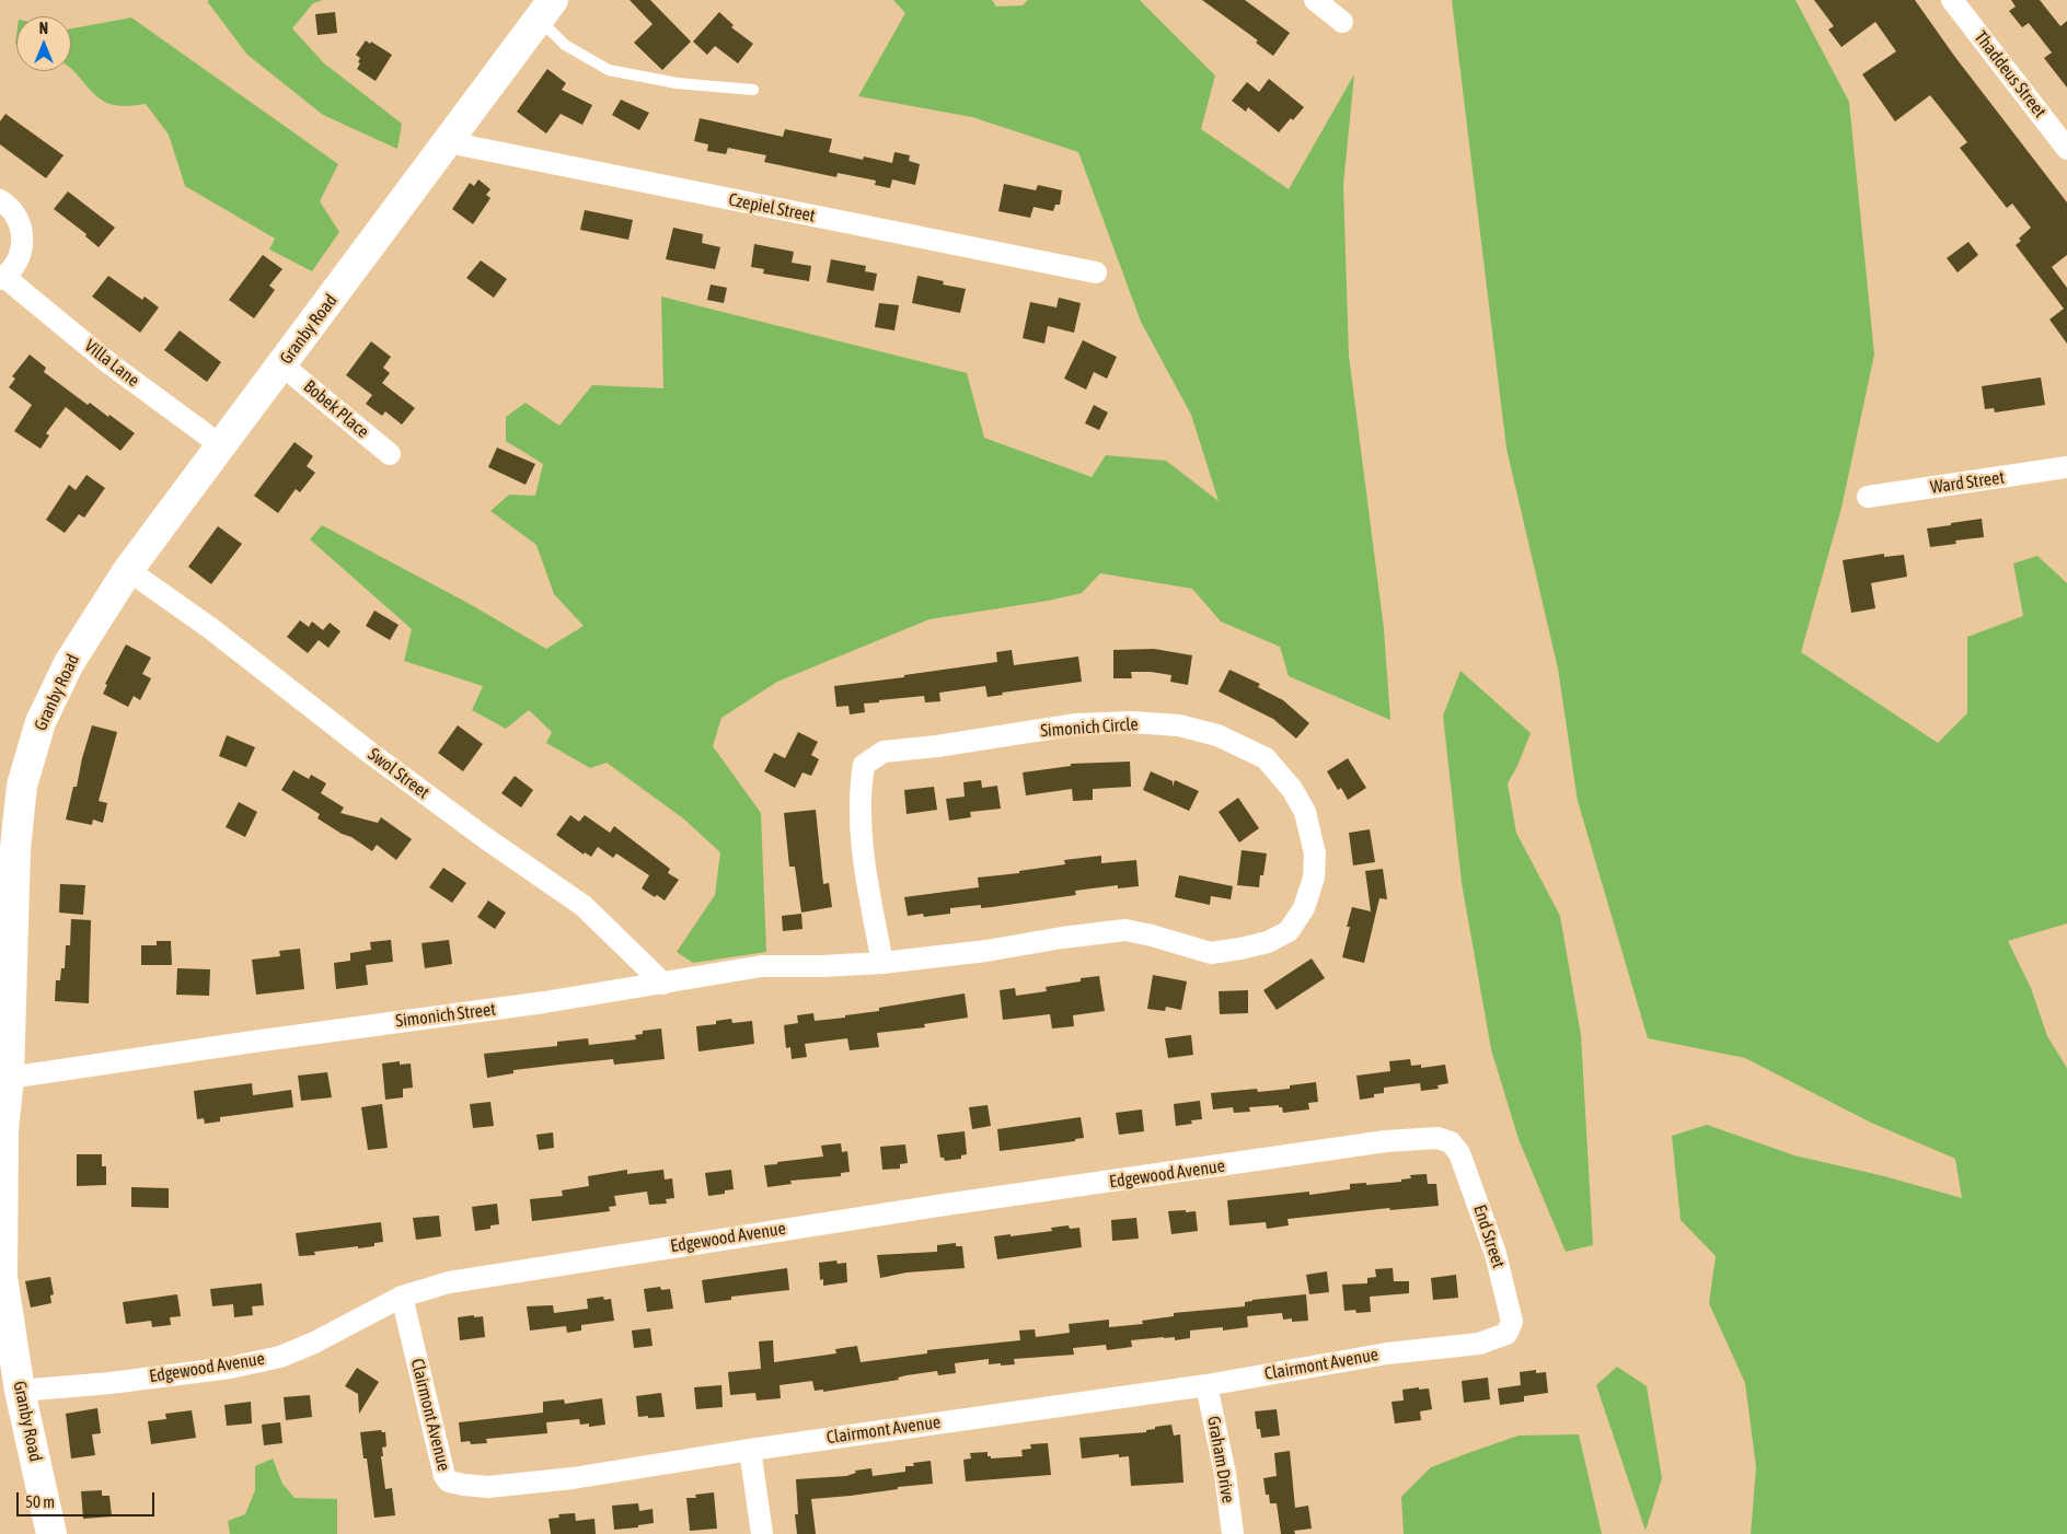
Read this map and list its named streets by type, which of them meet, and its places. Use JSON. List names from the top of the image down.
{
  "streets": {
    "main road": ["Granby Road"],
    "street": [
      "Thaddeus Street",
      "Czepiel Street",
      "Villa Lane",
      "Bobek Place",
      "Ward Street",
      "Simonich Circle",
      "Swol Street",
      "Simonich Street",
      "Edgewood Avenue",
      "End Street",
      "Clairmont Avenue",
      "Graham Drive"
    ]
  },
  "crossings": [
    ["Czepiel Street", "Granby Road"],
    ["Granby Road", "Villa Lane"],
    ["Granby Road", "Bobek Place"],
    ["Granby Road", "Swol Street"],
    ["Granby Road", "Simonich Street"],
    ["Granby Road", "Edgewood Avenue"],
    ["Simonich Circle", "Simonich Street"],
    ["Swol Street", "Simonich Street"],
    ["Edgewood Avenue", "End Street"],
    ["Edgewood Avenue", "Clairmont Avenue"],
    ["End Street", "Clairmont Avenue"],
    ["Clairmont Avenue", "Graham Drive"]
  ],
  "scale_bar": "50 m",
  "north": "top"
}
